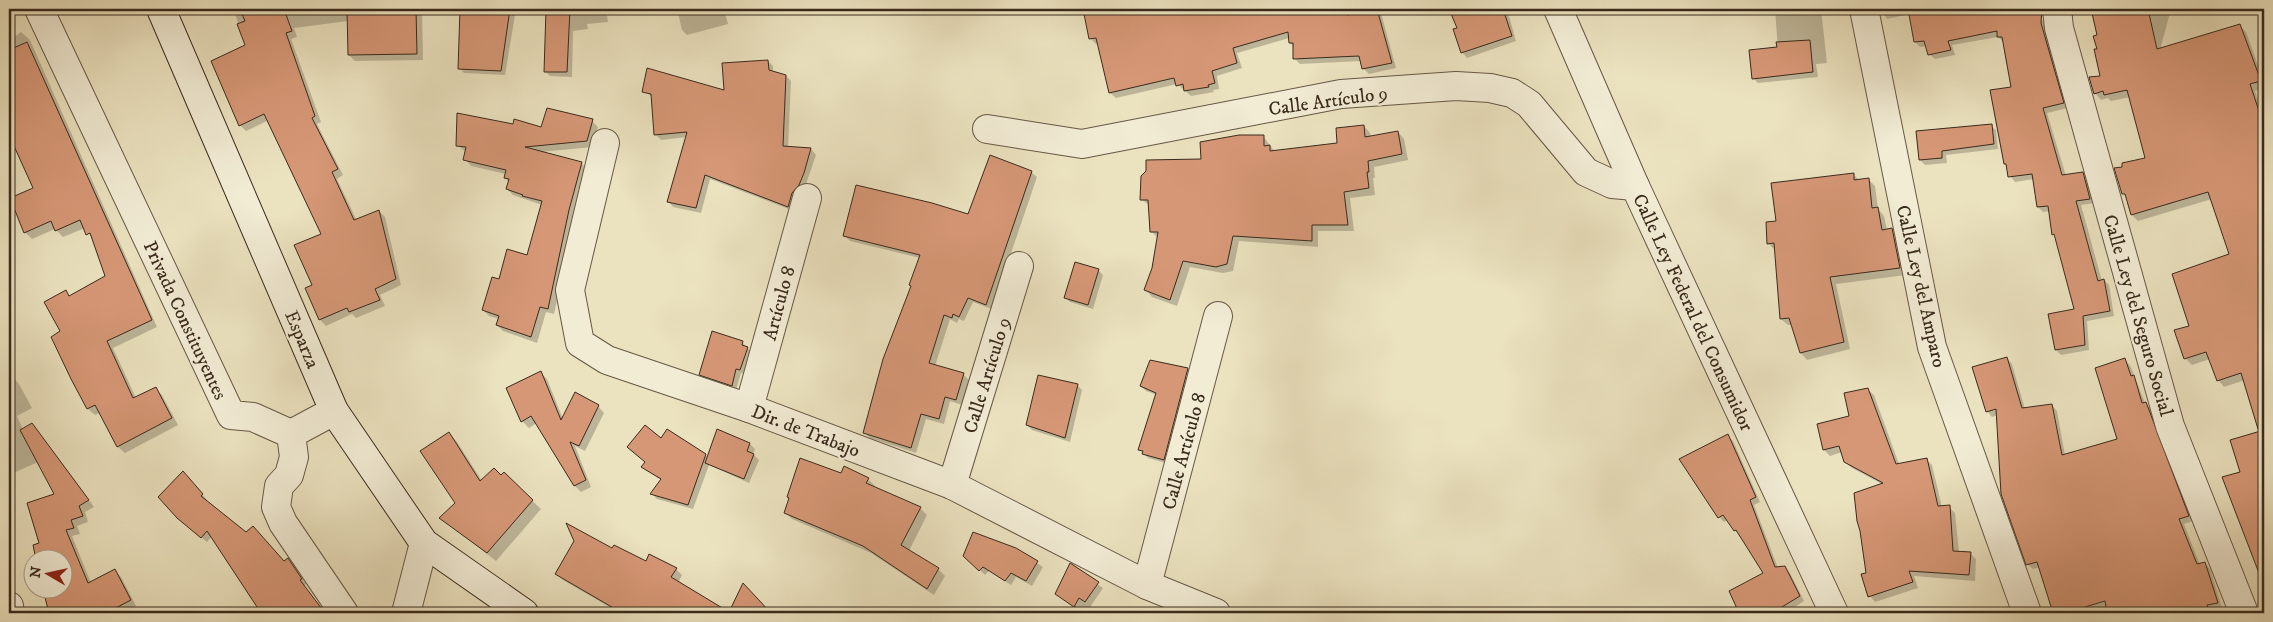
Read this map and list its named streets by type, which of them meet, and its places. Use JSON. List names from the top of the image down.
{
  "streets": {
    "street": [
      "Calle Artículo 9",
      "Calle Ley del Amparo",
      "Artículo 8",
      "Calle Ley Federal del Consumidor",
      "Calle Ley del Seguro Social",
      "Privada Constituyentes",
      "Esparza",
      "Dir. de Trabajo",
      "Calle Artículo 8"
    ]
  },
  "crossings": [
    ["Calle Artículo 9", "Calle Ley Federal del Consumidor"],
    ["Calle Artículo 9", "Dir. de Trabajo"],
    ["Artículo 8", "Dir. de Trabajo"],
    ["Dir. de Trabajo", "Calle Artículo 8"]
  ],
  "north": "left"
}
